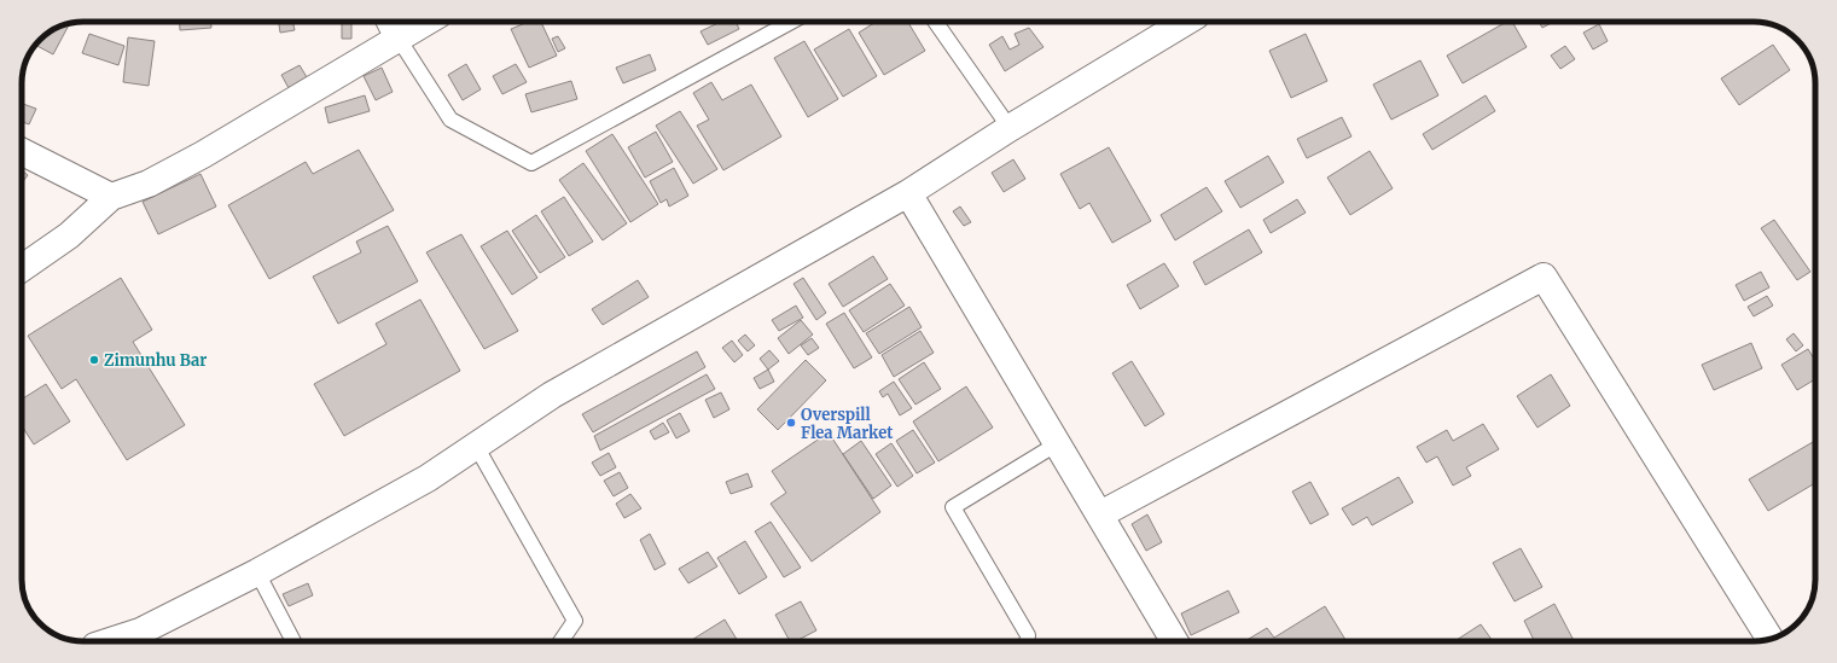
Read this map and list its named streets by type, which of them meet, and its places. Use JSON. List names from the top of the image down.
{
  "places": ["Zimunhu Bar", "Overspill Flea Market"]
}
